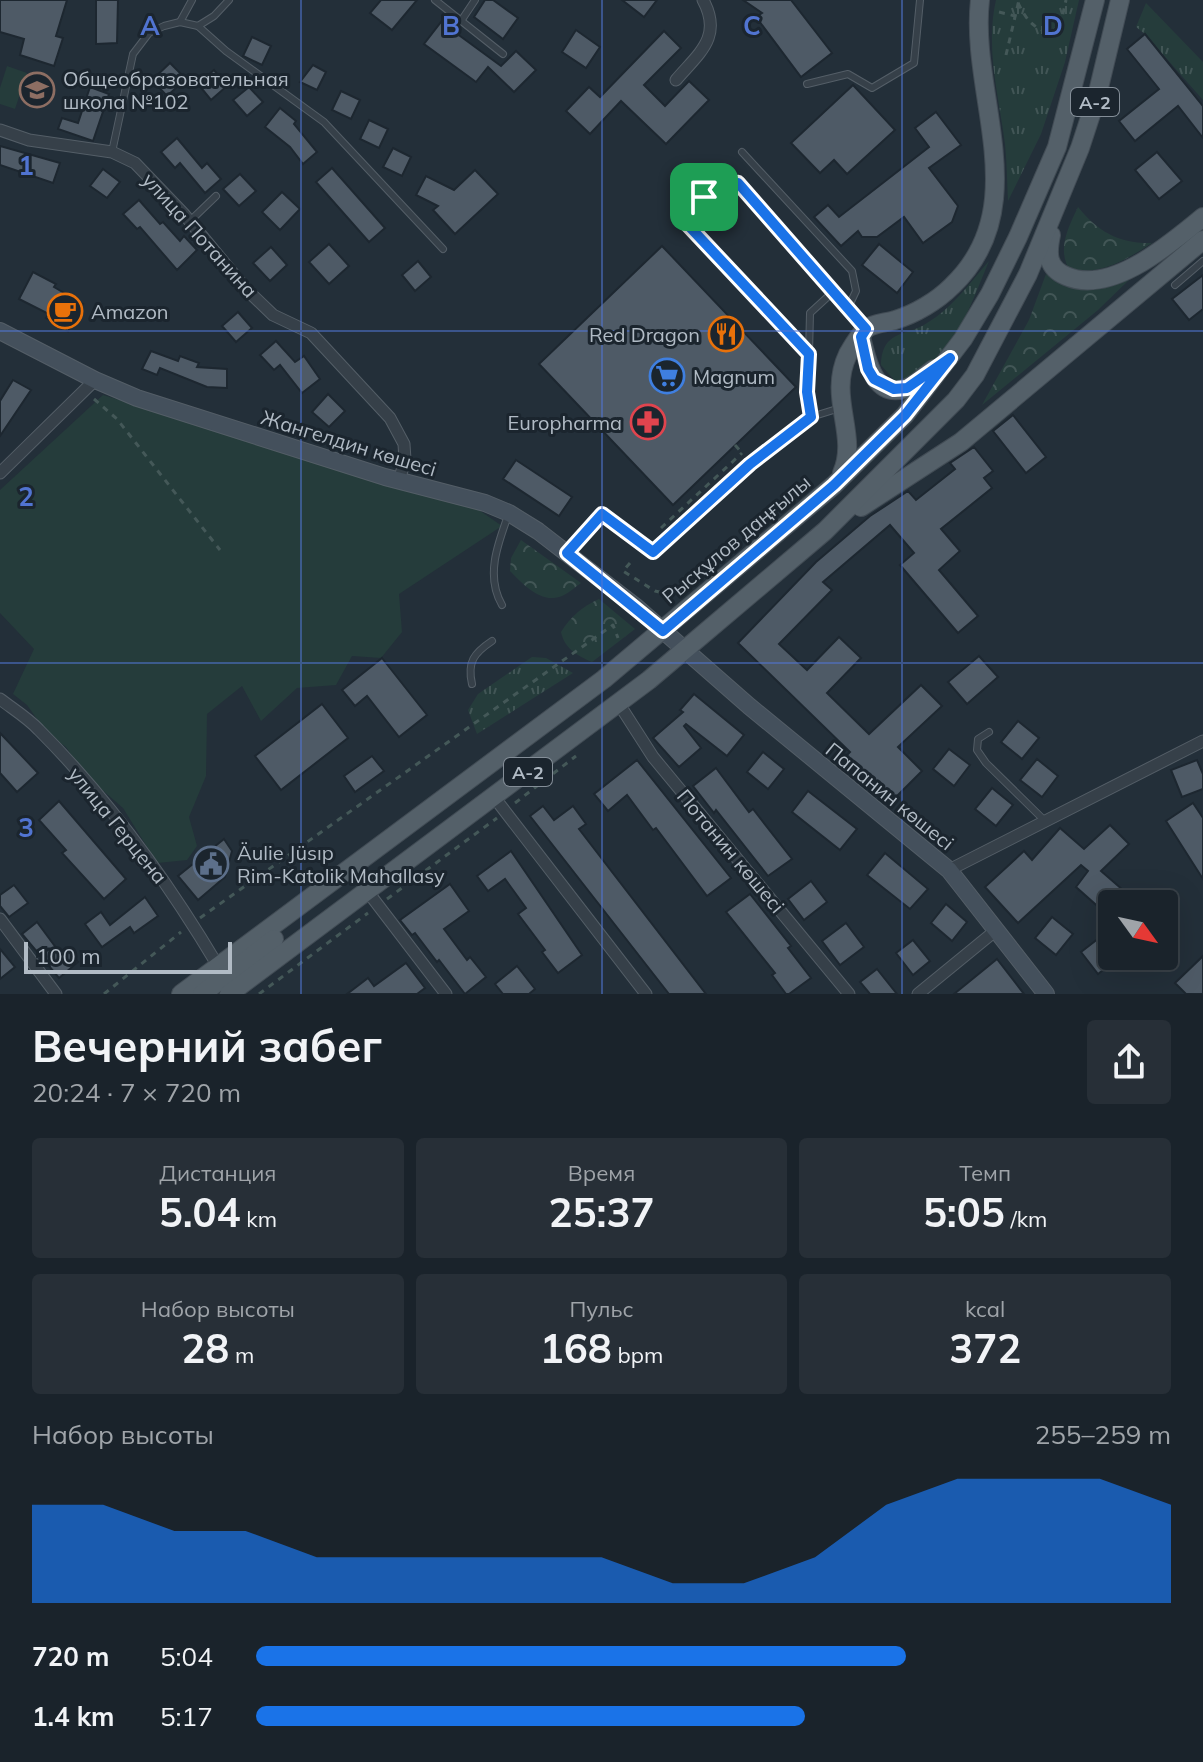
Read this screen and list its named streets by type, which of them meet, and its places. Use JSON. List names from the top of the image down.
{
  "streets": {
    "main road": [
      "A-2",
      "Жангелдин көшесі",
      "Рысқұлов даңғылы",
      "Папанин көшесі"
    ],
    "street": ["улица Потанина", "улица Герцена", "Потанин көшесі"]
  },
  "crossings": [
    ["A-2", "Папанин көшесі"],
    ["A-2", "Потанин көшесі"],
    ["улица Потанина", "Жангелдин көшесі"],
    ["Жангелдин көшесі", "Рысқұлов даңғылы"],
    ["Жангелдин көшесі", "Папанин көшесі"],
    ["Рысқұлов даңғылы", "Папанин көшесі"],
    ["Рысқұлов даңғылы", "улица Герцена"]
  ],
  "places": {
    "school or university": ["Общеобразовательная школа №102"],
    "cafe": ["Amazon"],
    "restaurant": ["Red Dragon"],
    "supermarket": ["Magnum"],
    "pharmacy": ["Europharma"],
    "public building": ["Äulie Jüsıp Rim-Katolik Mahallasy"]
  },
  "scale_bar": "100 m",
  "north": "bottom right",
  "page": {
    "scale": "100 m",
    "heading": ["Вечерний забег", "20:24 · 7 × 720 m"],
    "stats": [
      ["Дистанция", "5.04 km"],
      ["Время", "25:37"],
      ["Темп", "5:05 /km"],
      ["Набор высоты", "28 m"],
      ["Пульс", "168 bpm"],
      ["kcal", "372"]
    ],
    "chart": ["Набор высоты", "255–259 m"],
    "list": [
      {
        "name": "720 m",
        "note": "5:04"
      },
      {
        "name": "1.4 km",
        "note": "5:17"
      }
    ]
  },
  "grid": {
    "columns": [
      "A",
      "B",
      "C",
      "D"
    ],
    "rows": ["1", "2", "3"]
  }
}
